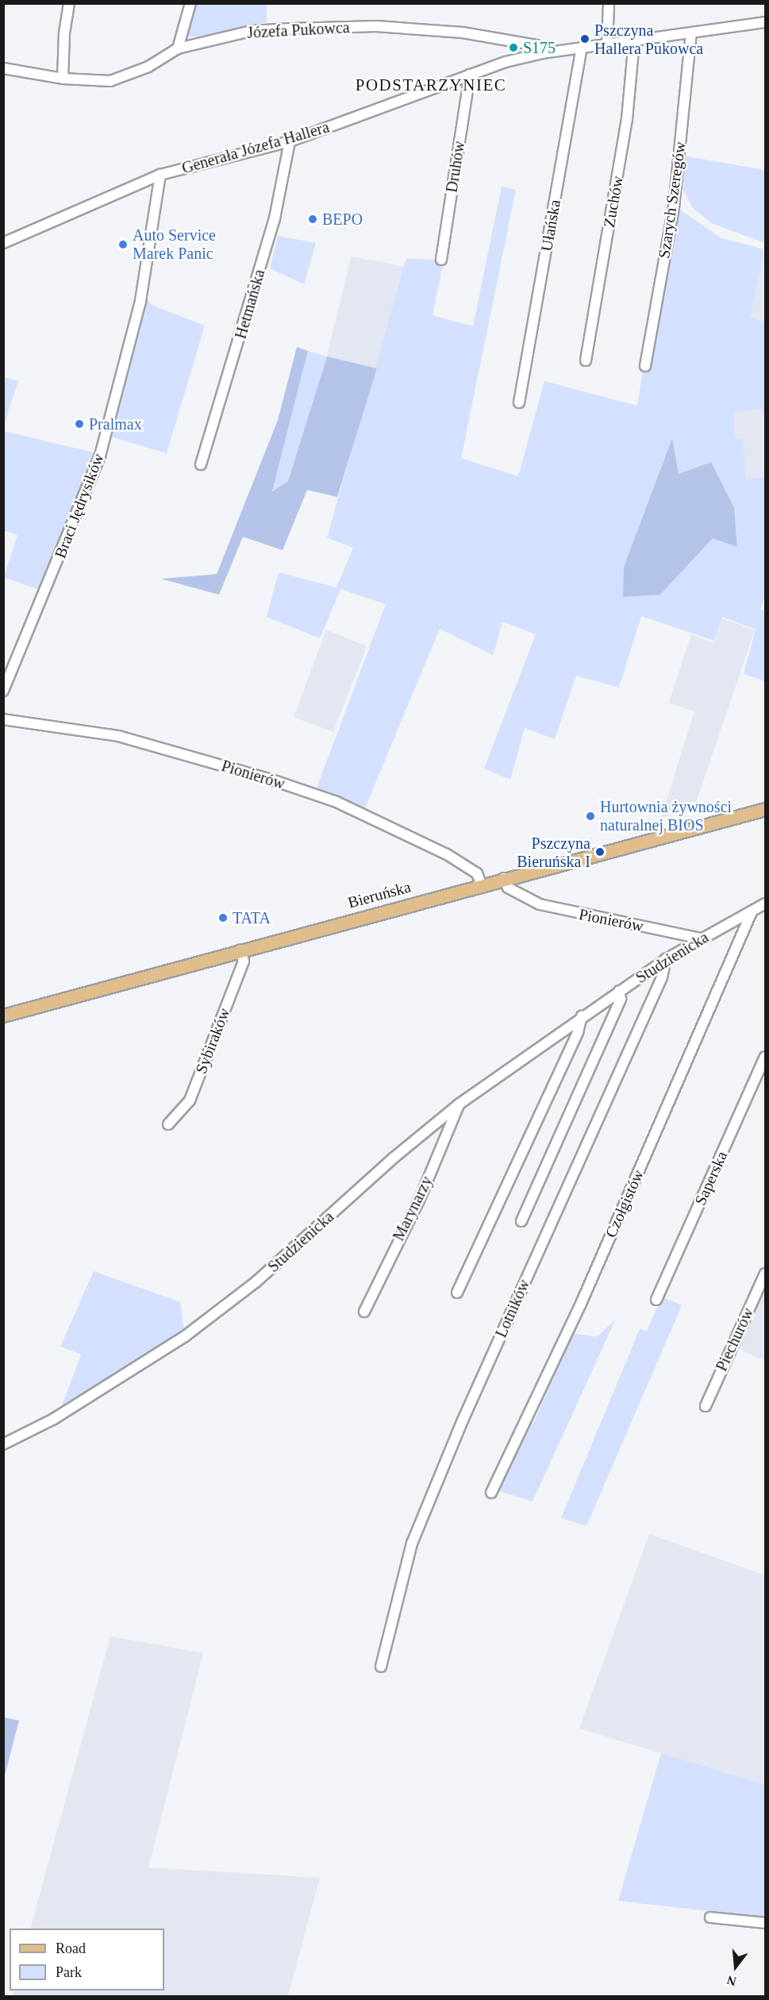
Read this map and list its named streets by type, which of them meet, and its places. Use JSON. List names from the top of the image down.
{
  "streets": {
    "main road": ["Bieruńska"],
    "street": [
      "Józefa Pukowca",
      "Generała Józefa Hallera",
      "Druhów",
      "Szarych Szeregów",
      "Zuchów",
      "Ułańska",
      "Hetmańska",
      "Braci Jędrysików",
      "Pionierów",
      "Studzienicka",
      "Sybiraków",
      "Saperska",
      "Czołgistów",
      "Marynarzy",
      "Lotników",
      "Piechurów"
    ]
  },
  "crossings": [
    ["Józefa Pukowca", "Generała Józefa Hallera"],
    ["Generała Józefa Hallera", "Druhów"],
    ["Generała Józefa Hallera", "Szarych Szeregów"],
    ["Generała Józefa Hallera", "Zuchów"],
    ["Generała Józefa Hallera", "Ułańska"],
    ["Generała Józefa Hallera", "Hetmańska"],
    ["Generała Józefa Hallera", "Braci Jędrysików"],
    ["Pionierów", "Bieruńska"],
    ["Pionierów", "Studzienicka"],
    ["Bieruńska", "Sybiraków"],
    ["Studzienicka", "Czołgistów"],
    ["Studzienicka", "Marynarzy"],
    ["Studzienicka", "Lotników"]
  ],
  "districts": ["PODSTARZYNIEC"],
  "places": [
    "Pszczyna Hallera Pukowca",
    "S175",
    "BEPO",
    "Auto Service Marek Panic",
    "Pralmax",
    "Hurtownia żywności naturalnej BIOS",
    "Pszczyna Bieruńska I",
    "TATA"
  ],
  "legend": ["Road", "Park"],
  "north": "bottom"
}
